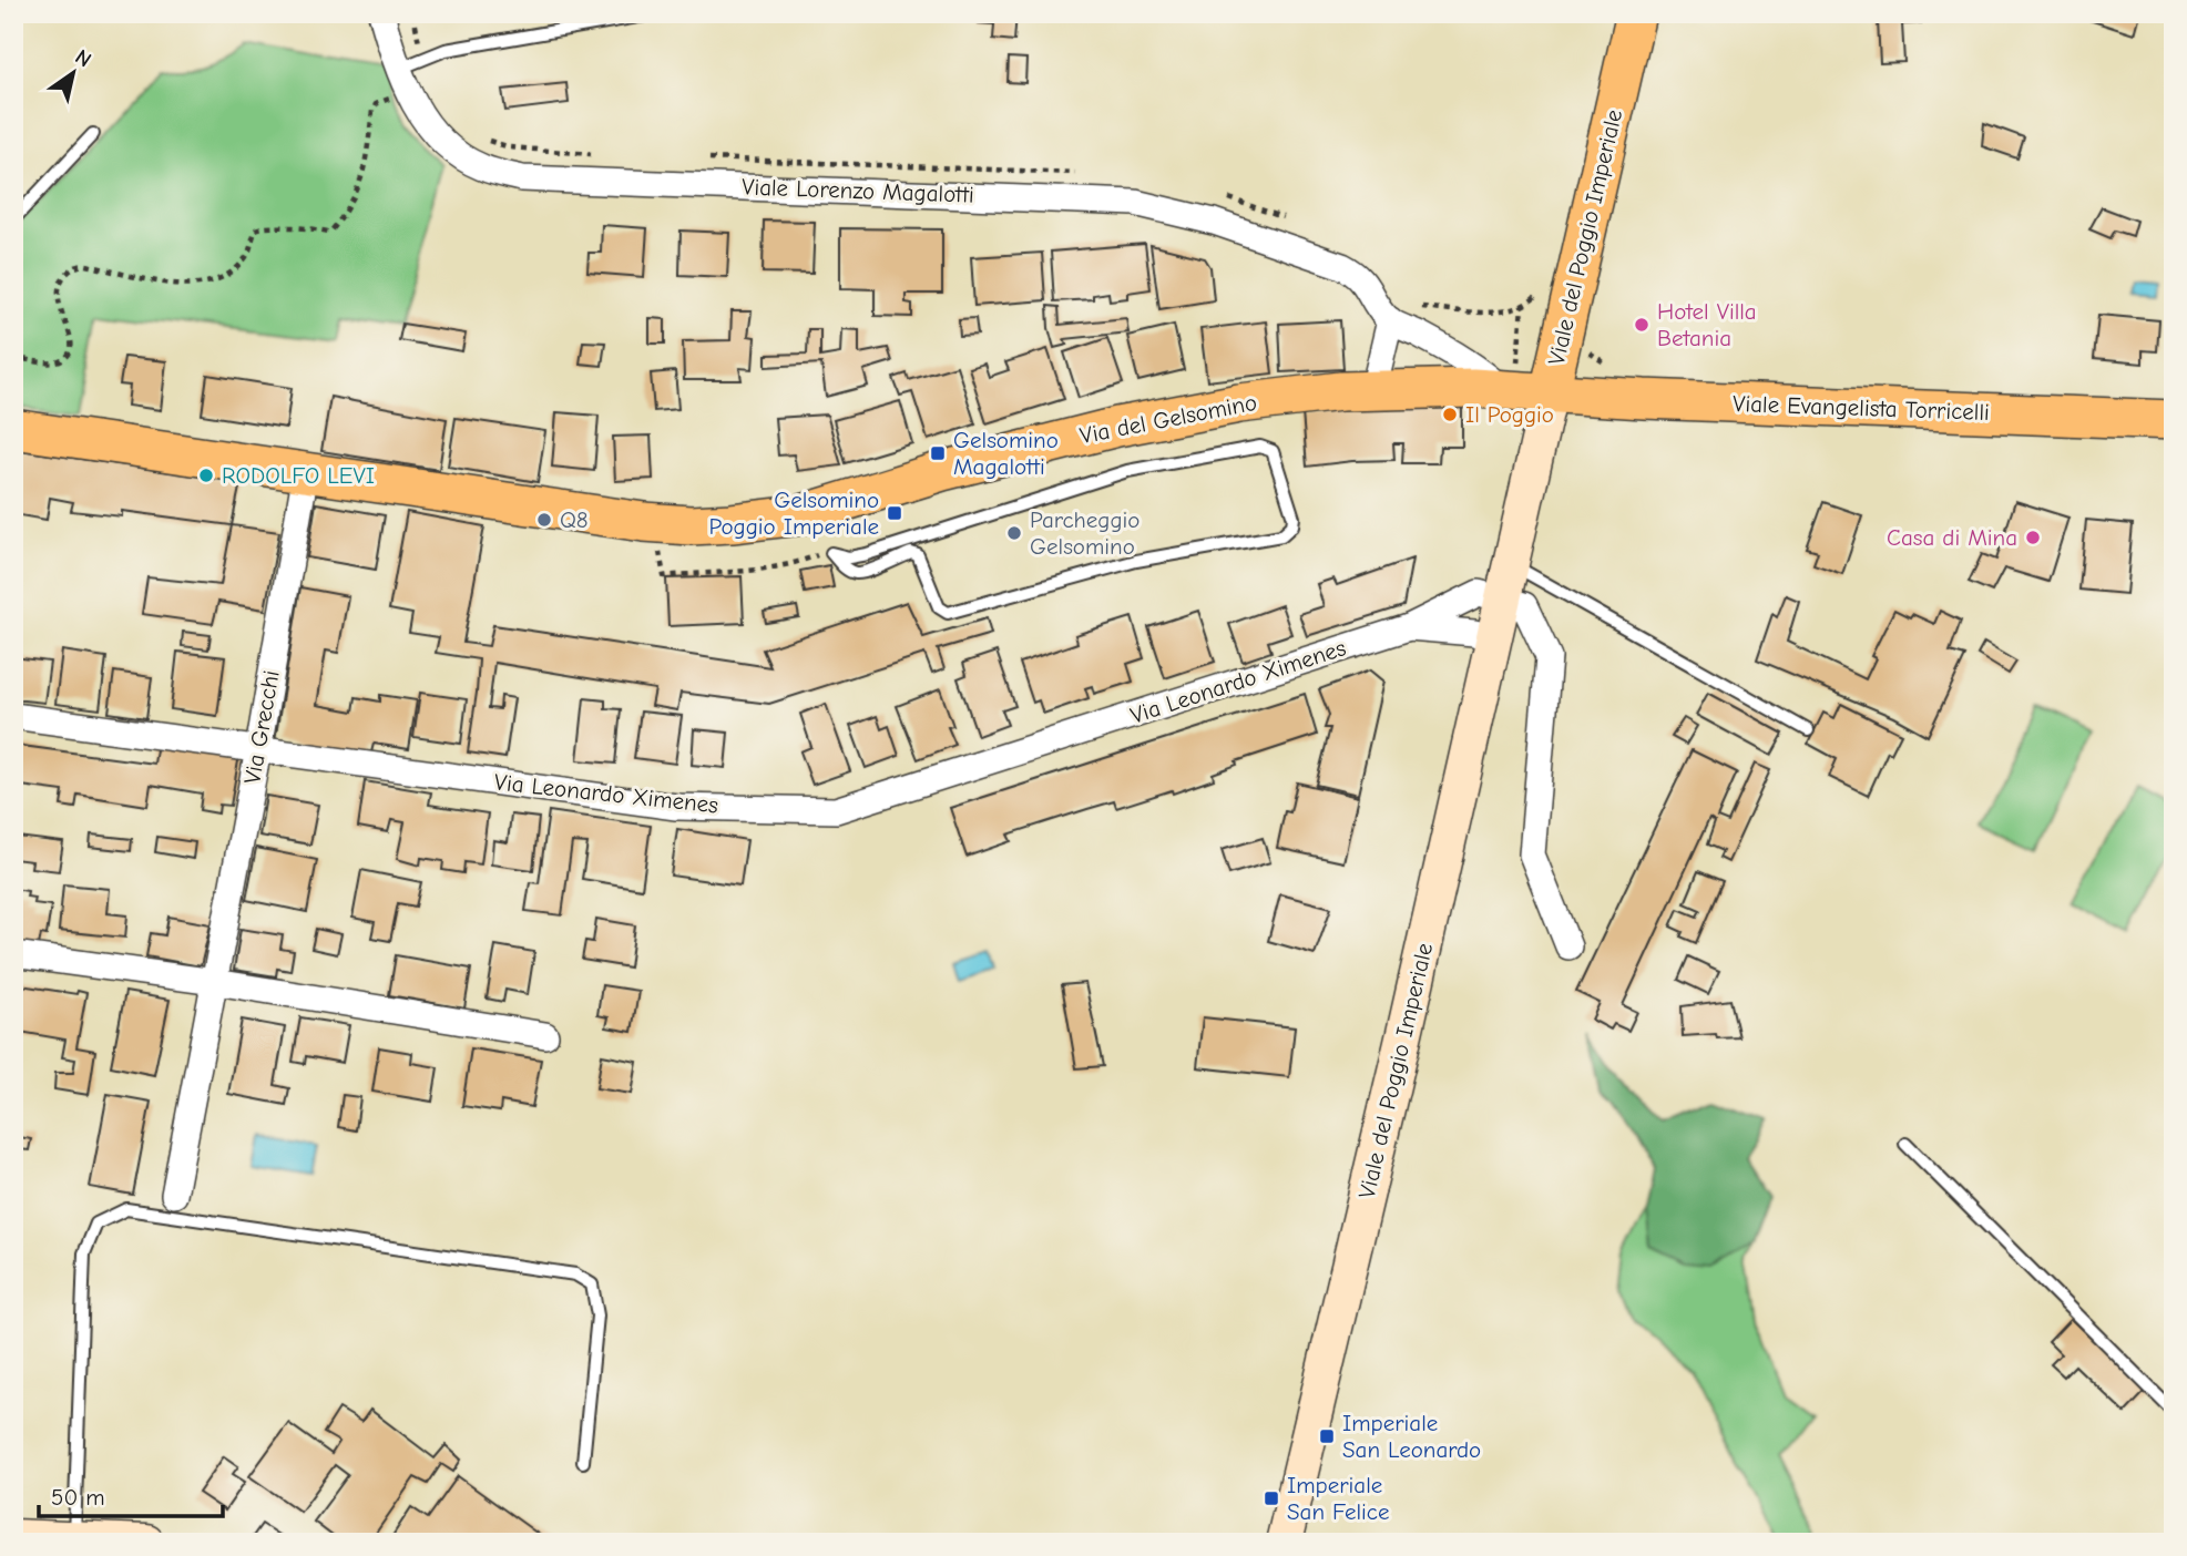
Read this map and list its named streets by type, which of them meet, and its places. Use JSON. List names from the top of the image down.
{
  "streets": {
    "main road": ["Viale del Poggio Imperiale", "Viale Evangelista Torricelli", "Via del Gelsomino"],
    "street": ["Viale Lorenzo Magalotti", "Via Leonardo Ximenes", "Via Grecchi"]
  },
  "crossings": [
    ["Viale del Poggio Imperiale", "Viale Evangelista Torricelli"],
    ["Viale del Poggio Imperiale", "Via del Gelsomino"],
    ["Viale del Poggio Imperiale", "Via Leonardo Ximenes"],
    ["Viale Evangelista Torricelli", "Via del Gelsomino"],
    ["Via del Gelsomino", "Via Grecchi"],
    ["Via Leonardo Ximenes", "Via Grecchi"]
  ],
  "places": {
    "other": [
      "Hotel Villa Betania",
      "Il Poggio",
      "RODOLFO LEVI",
      "Q8",
      "Parcheggio Gelsomino",
      "Casa di Mina"
    ],
    "transit": [
      "Gelsomino Magalotti",
      "Gelsomino Poggio Imperiale",
      "Imperiale San Leonardo",
      "Imperiale San Felice"
    ]
  },
  "scale_bar": "50 m",
  "north": "top right"
}
